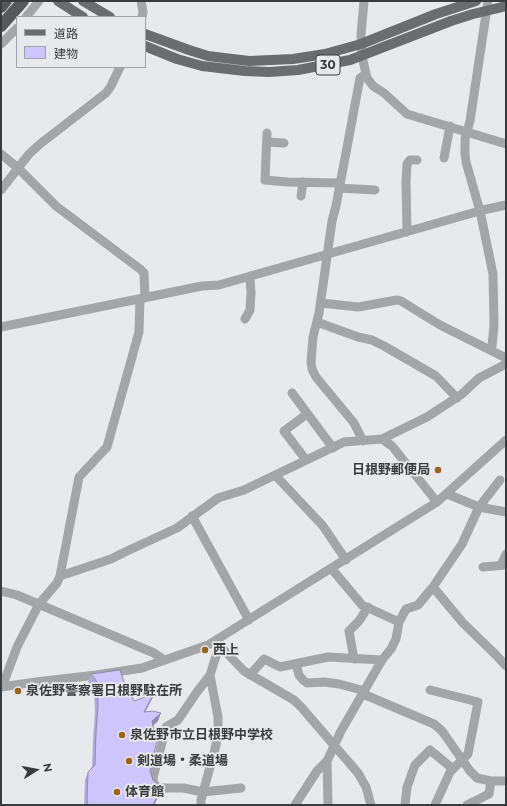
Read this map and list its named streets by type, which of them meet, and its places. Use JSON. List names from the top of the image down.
{
  "streets": {
    "main road": ["30"]
  },
  "places": [
    "日根野郵便局",
    "西上",
    "泉佐野警察署日根野駐在所",
    "泉佐野市立日根野中学校",
    "剣道場・柔道場",
    "体育館"
  ],
  "legend": ["道路", "建物"],
  "north": "right"
}
